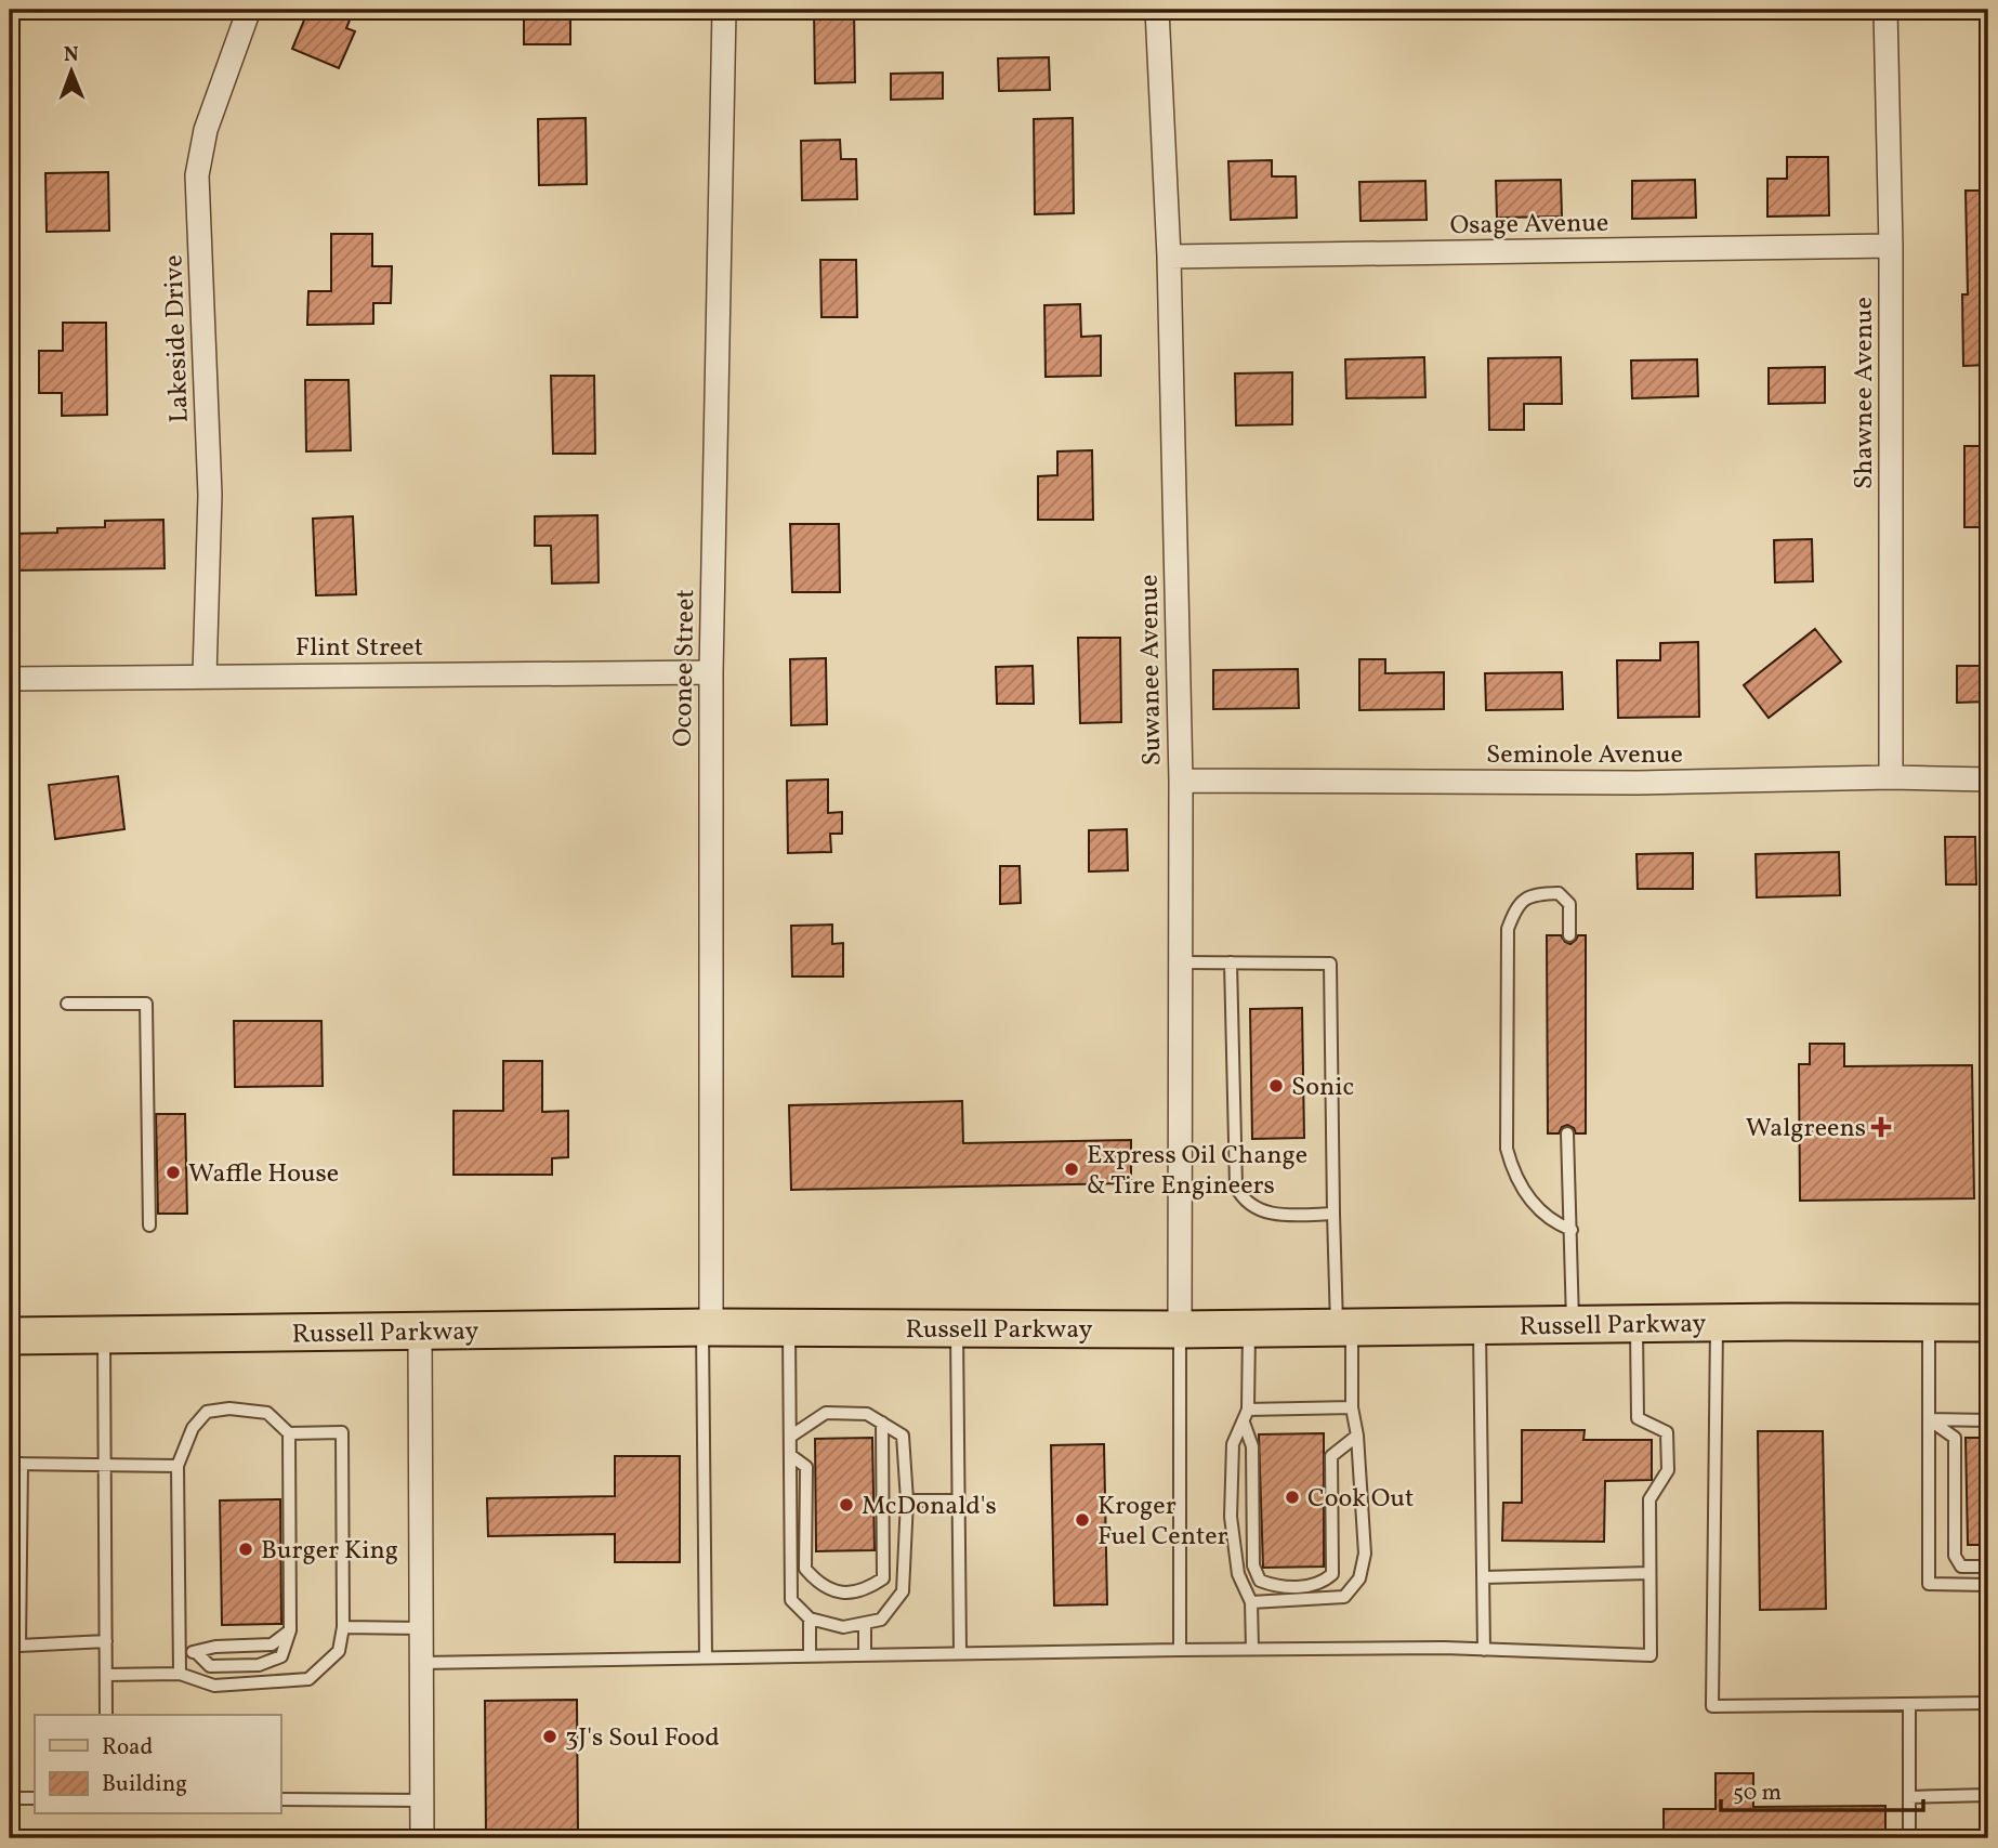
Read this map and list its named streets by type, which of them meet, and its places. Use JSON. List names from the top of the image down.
{
  "streets": {
    "main road": ["Russell Parkway"],
    "street": [
      "Osage Avenue",
      "Lakeside Drive",
      "Shawnee Avenue",
      "Flint Street",
      "Oconee Street",
      "Suwanee Avenue",
      "Seminole Avenue"
    ]
  },
  "crossings": [
    ["Osage Avenue", "Shawnee Avenue"],
    ["Osage Avenue", "Suwanee Avenue"],
    ["Lakeside Drive", "Flint Street"],
    ["Shawnee Avenue", "Seminole Avenue"],
    ["Flint Street", "Oconee Street"],
    ["Oconee Street", "Russell Parkway"],
    ["Suwanee Avenue", "Seminole Avenue"],
    ["Suwanee Avenue", "Russell Parkway"]
  ],
  "places": {
    "other": [
      "Sonic",
      "Express Oil Change & Tire Engineers",
      "Waffle House",
      "Cook Out",
      "McDonald's",
      "Kroger Fuel Center",
      "Burger King",
      "3J's Soul Food"
    ],
    "health": ["Walgreens"]
  },
  "legend": ["Road", "Building"],
  "scale_bar": "50 m",
  "north": "top"
}
